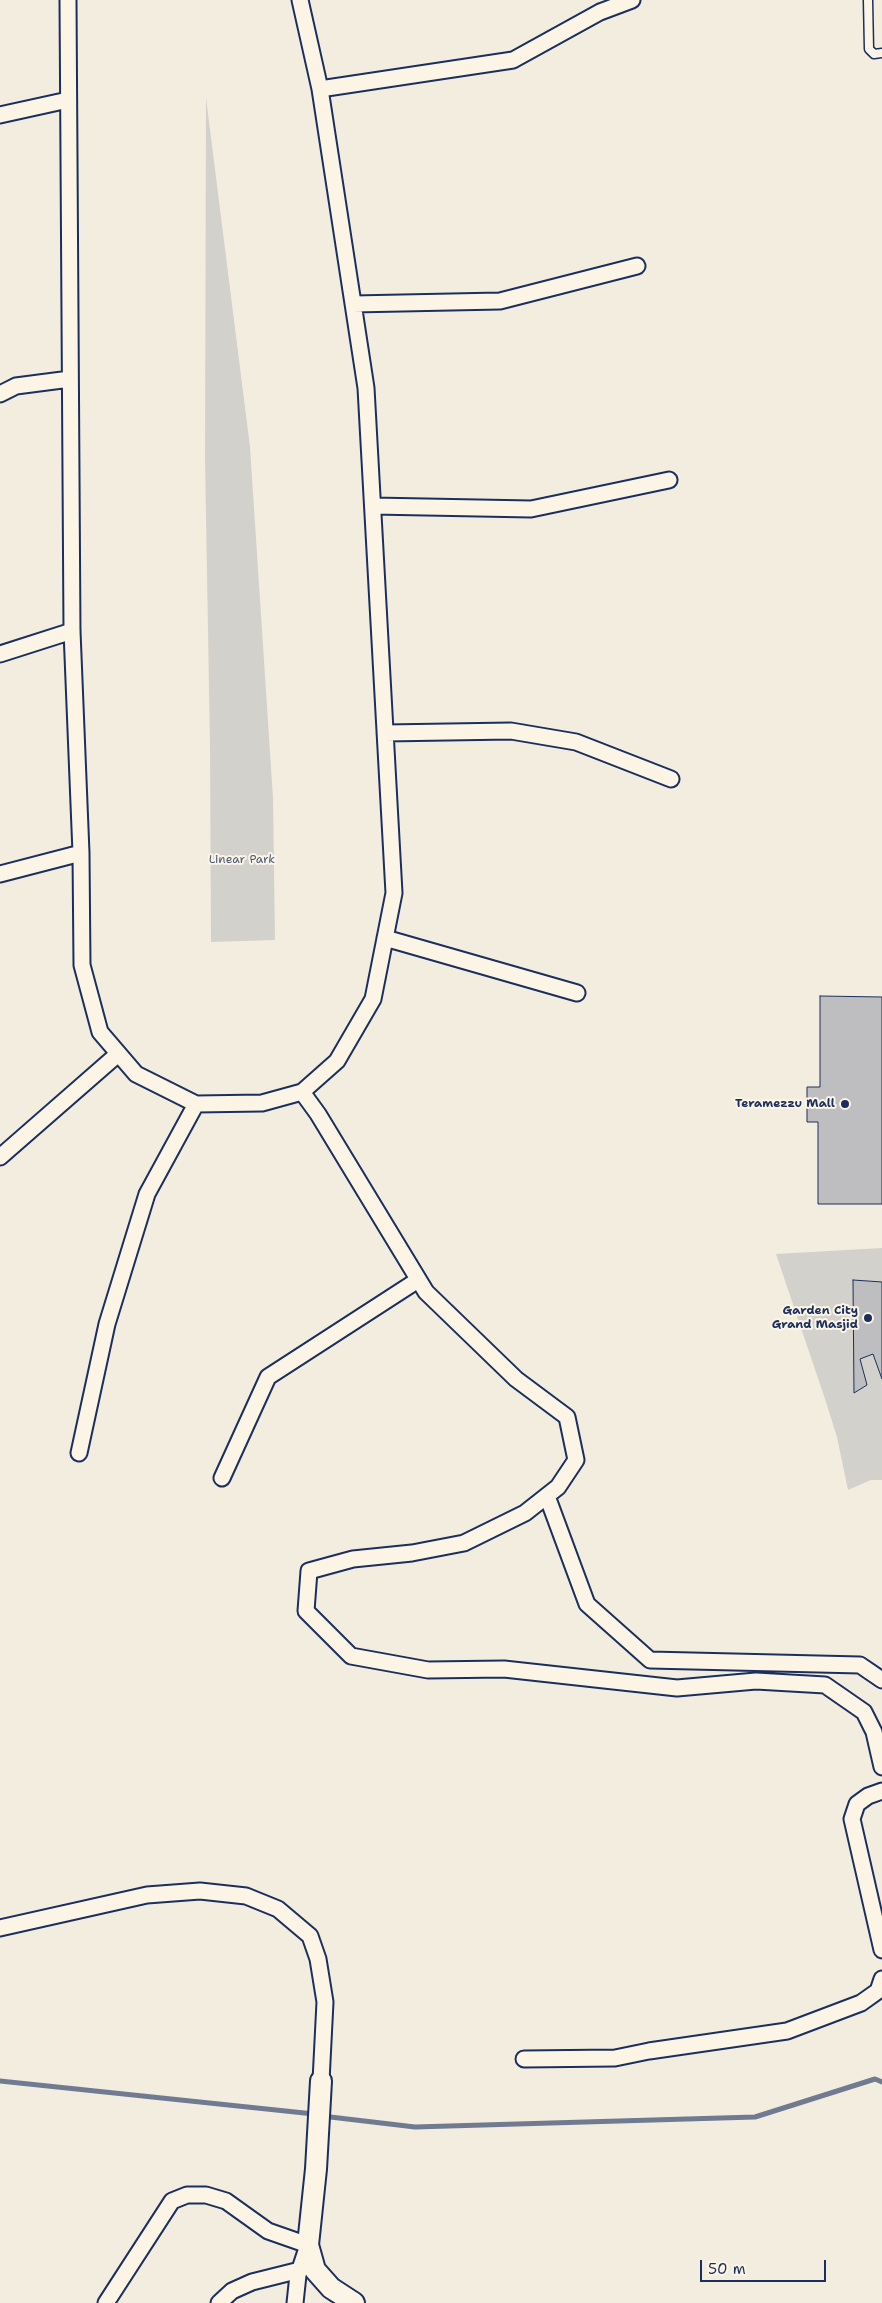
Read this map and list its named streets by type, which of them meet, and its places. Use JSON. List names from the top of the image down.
{
  "parks": ["Linear Park"],
  "places": ["Teramezzu Mall", "Garden City Grand Masjid"],
  "scale_bar": "50 m"
}
